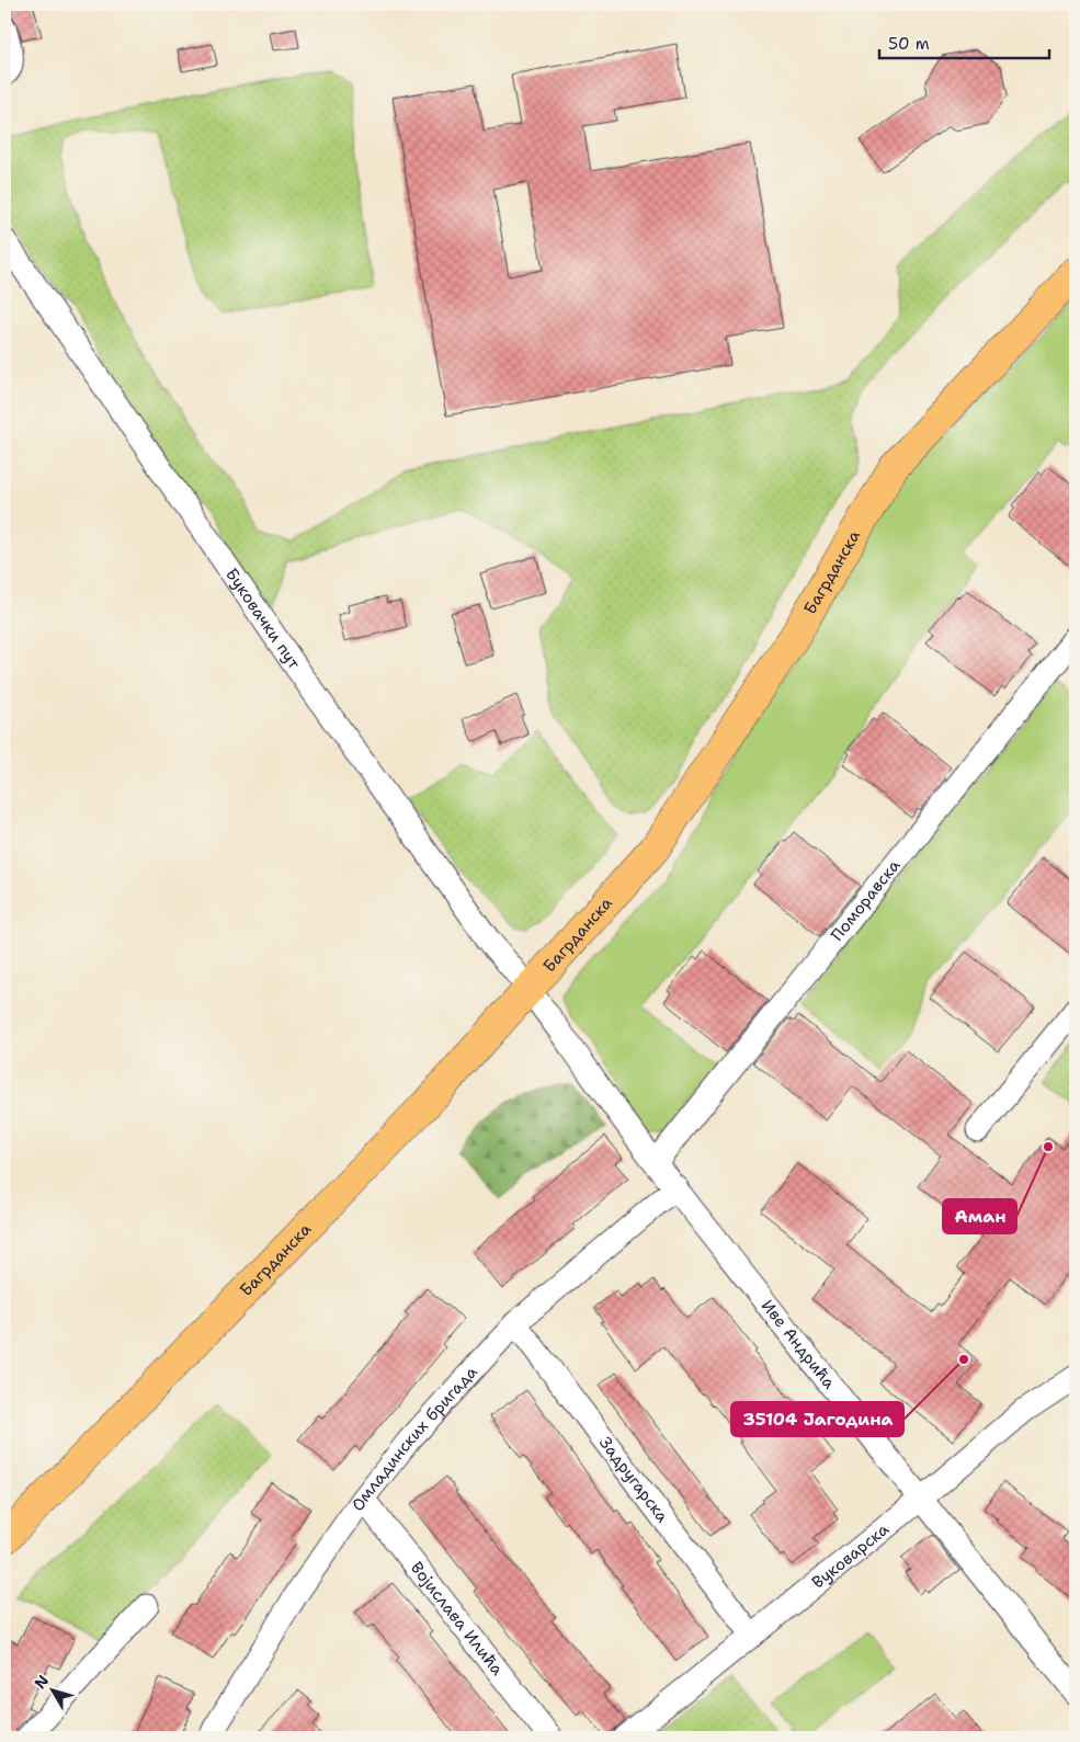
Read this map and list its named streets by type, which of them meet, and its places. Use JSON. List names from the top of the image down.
{
  "streets": {
    "main road": ["Багрданска"],
    "street": [
      "Буковачки пут",
      "Поморавска",
      "Иве Андрића",
      "Омладинских бригада",
      "Задругарска",
      "Вуковарска",
      "Војислава Илића"
    ]
  },
  "crossings": [
    ["Багрданска", "Буковачки пут"],
    ["Багрданска", "Иве Андрића"],
    ["Буковачки пут", "Иве Андрића"],
    ["Поморавска", "Иве Андрића"],
    ["Иве Андрића", "Омладинских бригада"],
    ["Иве Андрића", "Вуковарска"],
    ["Омладинских бригада", "Задругарска"],
    ["Омладинских бригада", "Војислава Илића"],
    ["Задругарска", "Вуковарска"]
  ],
  "places": ["Аман", "35104 Јагодина"],
  "scale_bar": "50 m",
  "north": "top left"
}
